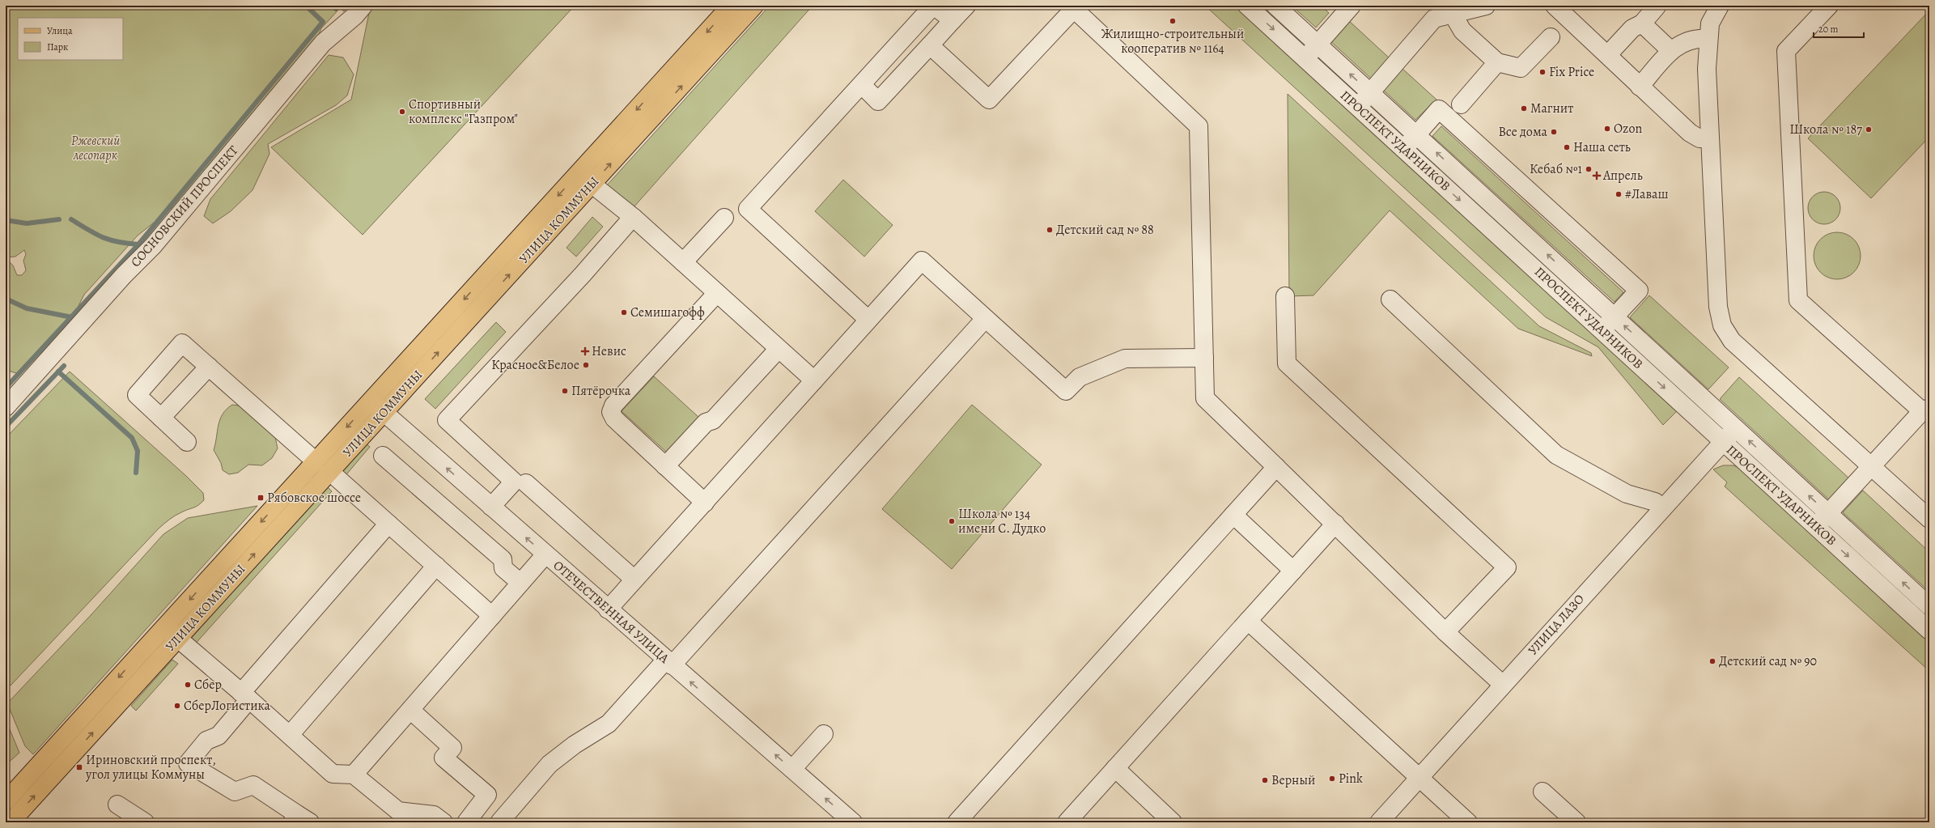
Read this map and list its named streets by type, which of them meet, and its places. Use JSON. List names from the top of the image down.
{
  "streets": {
    "main road": ["УЛИЦА КОММУНЫ"],
    "street": [
      "ПРОСПЕКТ УДАРНИКОВ",
      "СОСНОВСКИЙ ПРОСПЕКТ",
      "ОТЕЧЕСТВЕННАЯ УЛИЦА",
      "УЛИЦА ЛАЗО"
    ]
  },
  "crossings": [
    ["ПРОСПЕКТ УДАРНИКОВ", "УЛИЦА ЛАЗО"],
    ["УЛИЦА КОММУНЫ", "ОТЕЧЕСТВЕННАЯ УЛИЦА"]
  ],
  "parks": ["Ржевский лесопарк"],
  "places": {
    "other": [
      "Жилищно-строительный кооператив № 1164",
      "Fix Price",
      "Магнит",
      "Cпортивный комплекс \"Газпром\"",
      "Ozon",
      "Школа № 187",
      "Все дома",
      "Наша сеть",
      "Кебаб №1",
      "#Лаваш",
      "Детский сад № 88",
      "Семишагофф",
      "Красное&Белое",
      "Пятёрочка",
      "Школа № 134 имени С. Дудко",
      "Детский сад № 90",
      "Сбер",
      "СберЛогистика",
      "Pink",
      "Верный"
    ],
    "health": ["Апрель", "Невис"],
    "transit": ["Рябовское шоссе", "Ириновский проспект, угол улицы Коммуны"]
  },
  "legend": ["Улица", "Парк"],
  "scale_bar": "20 m"
}
